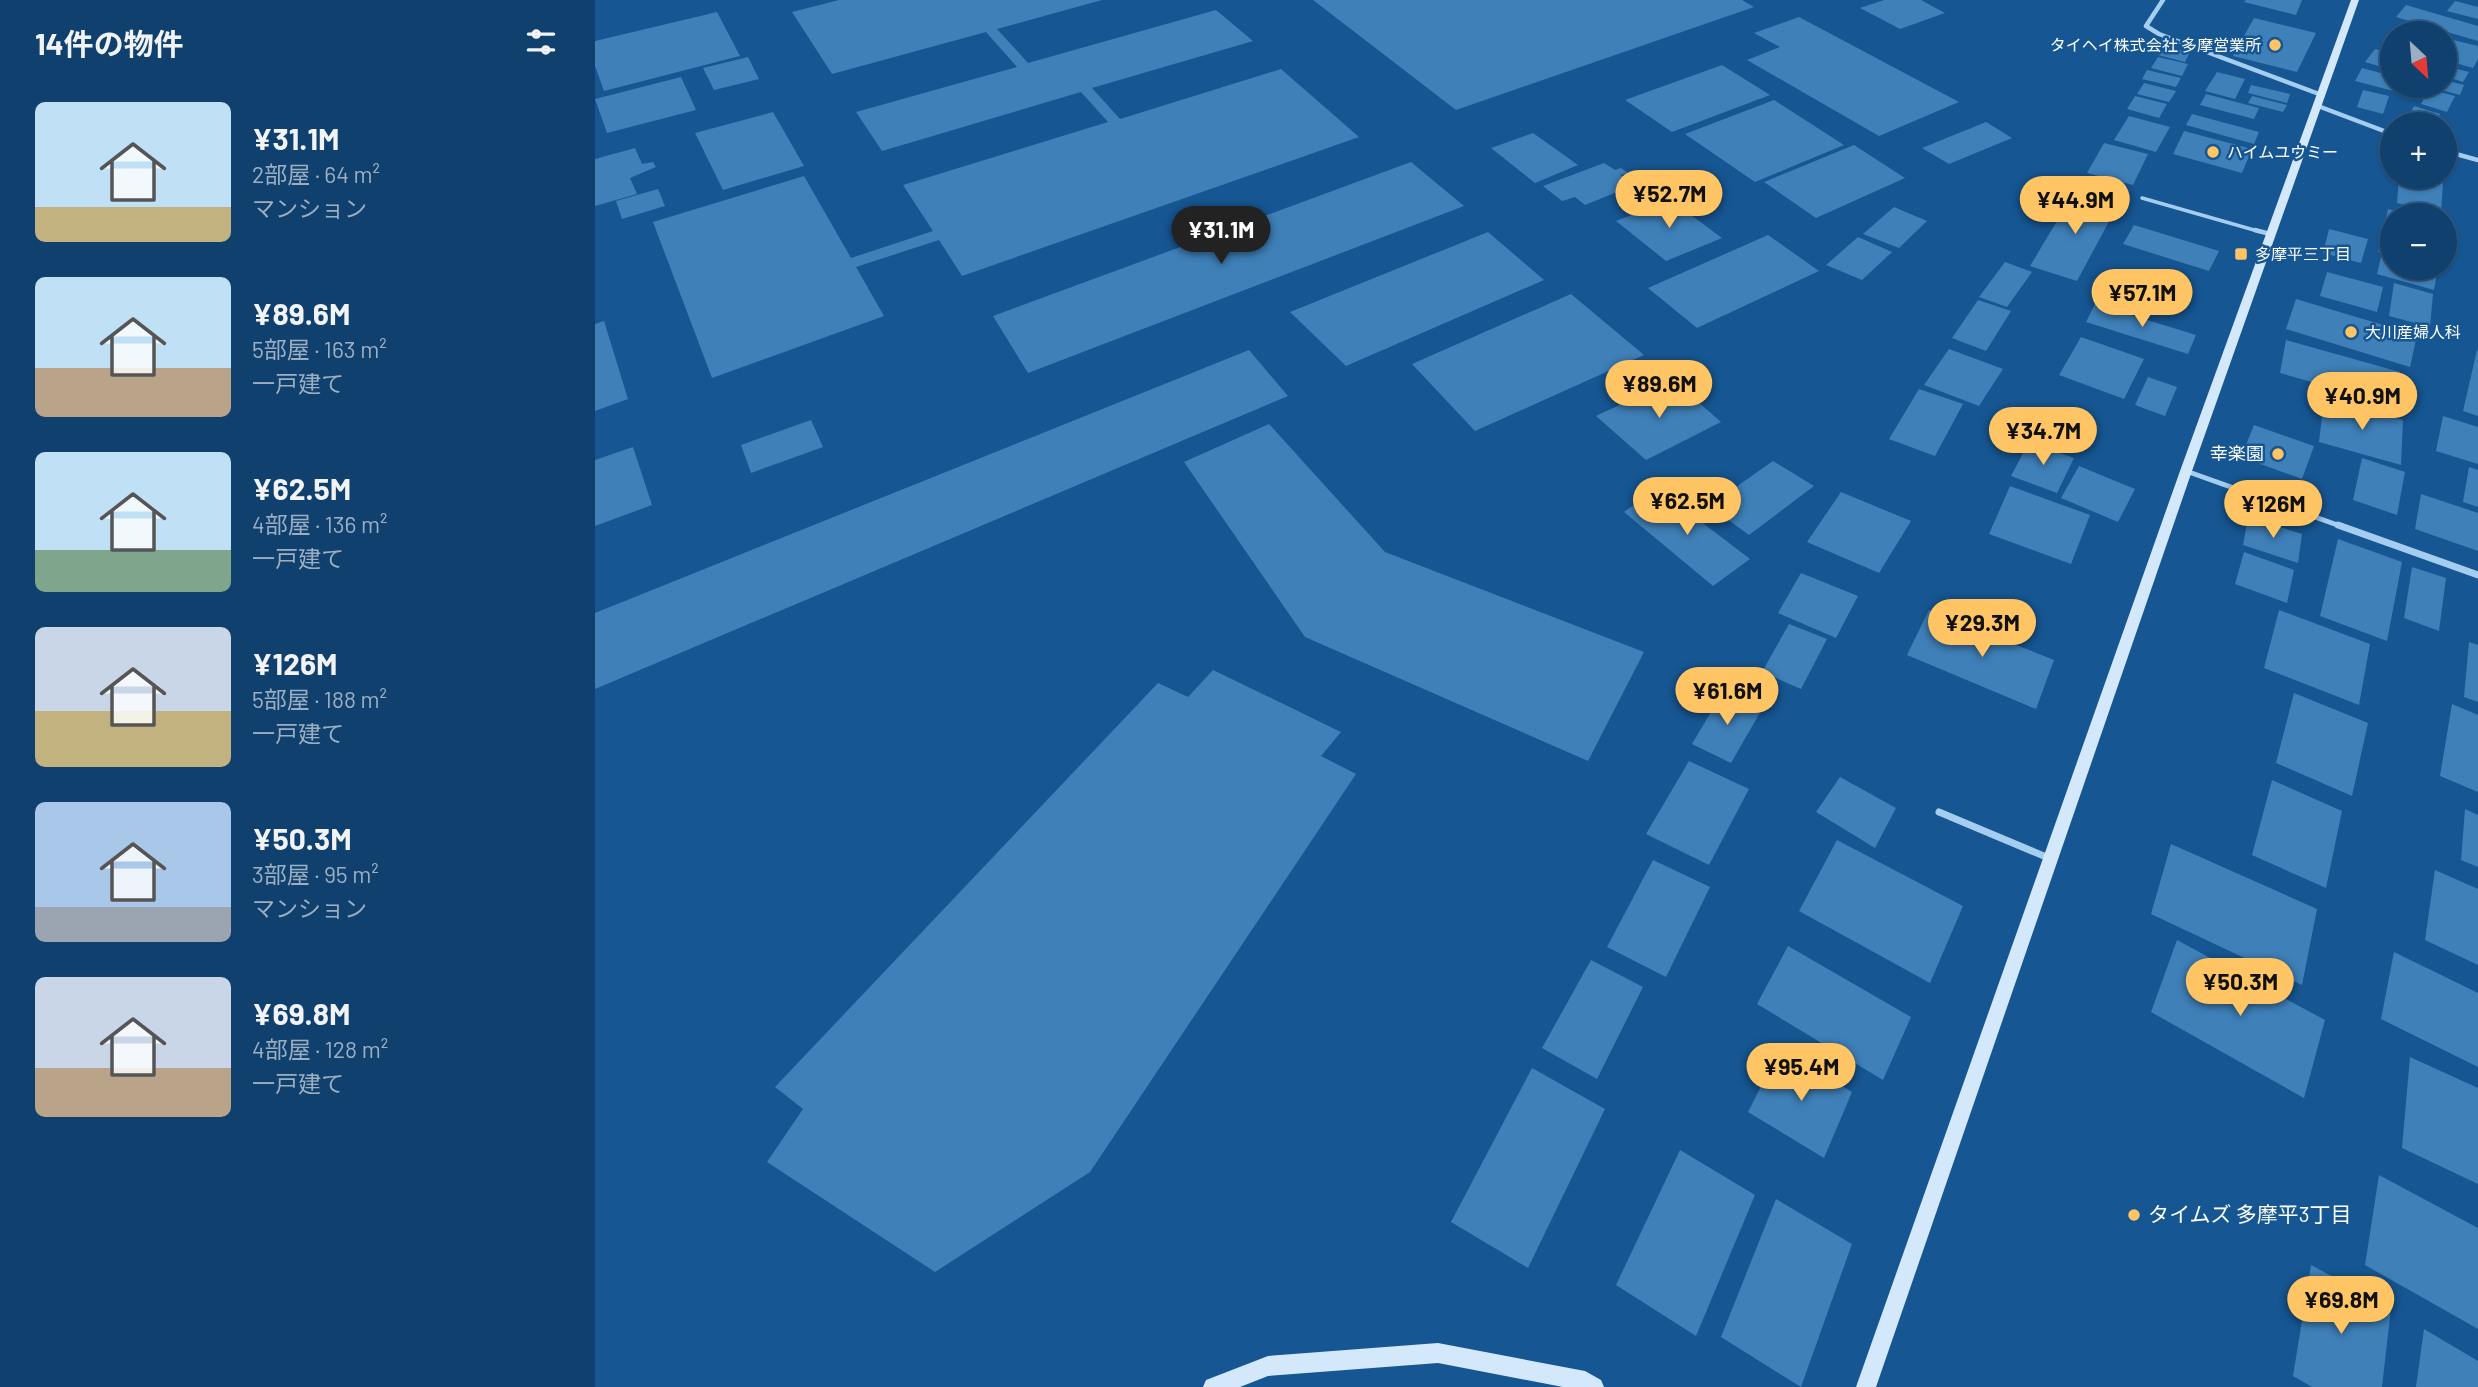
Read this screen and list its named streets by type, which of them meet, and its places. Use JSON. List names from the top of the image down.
{
  "places": {
    "other": [
      "タイヘイ株式会社 多摩営業所",
      "ハイムユウミー",
      "大川産婦人科",
      "幸楽園",
      "タイムズ 多摩平3丁目"
    ],
    "transit": ["多摩平三丁目"]
  },
  "north": "bottom right",
  "page": {
    "heading": "14件の物件",
    "map_buttons": ["+", "−"],
    "list": [
      {
        "name": "¥31.1M",
        "note": "2部屋 · 64 m² · マンション"
      },
      {
        "name": "¥89.6M",
        "note": "5部屋 · 163 m² · 一戸建て"
      },
      {
        "name": "¥62.5M",
        "note": "4部屋 · 136 m² · 一戸建て"
      },
      {
        "name": "¥126M",
        "note": "5部屋 · 188 m² · 一戸建て"
      },
      {
        "name": "¥50.3M",
        "note": "3部屋 · 95 m² · マンション"
      },
      {
        "name": "¥69.8M",
        "note": "4部屋 · 128 m² · 一戸建て"
      }
    ],
    "price": [
      "¥52.7M",
      "¥44.9M",
      "¥31.1M",
      "¥57.1M",
      "¥89.6M",
      "¥40.9M",
      "¥34.7M",
      "¥62.5M",
      "¥126M",
      "¥29.3M",
      "¥61.6M",
      "¥50.3M",
      "¥95.4M",
      "¥69.8M"
    ]
  }
}
